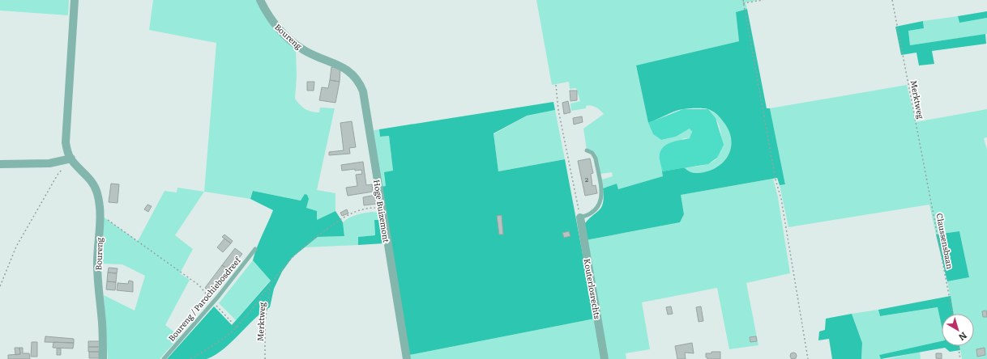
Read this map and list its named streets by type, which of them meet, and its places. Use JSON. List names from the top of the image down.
{
  "streets": {
    "street": ["Boureng", "Hoge Buizemont", "Kouterlosrechts"],
    "lane": ["Boureng / Parochiebosdreef"],
    "path": ["Merktweg", "Claussensbaan"]
  },
  "crossings": [
    ["Boureng", "Hoge Buizemont"],
    ["Merktweg", "Claussensbaan"]
  ],
  "house_numbers": ["2"],
  "north": "bottom right"
}
